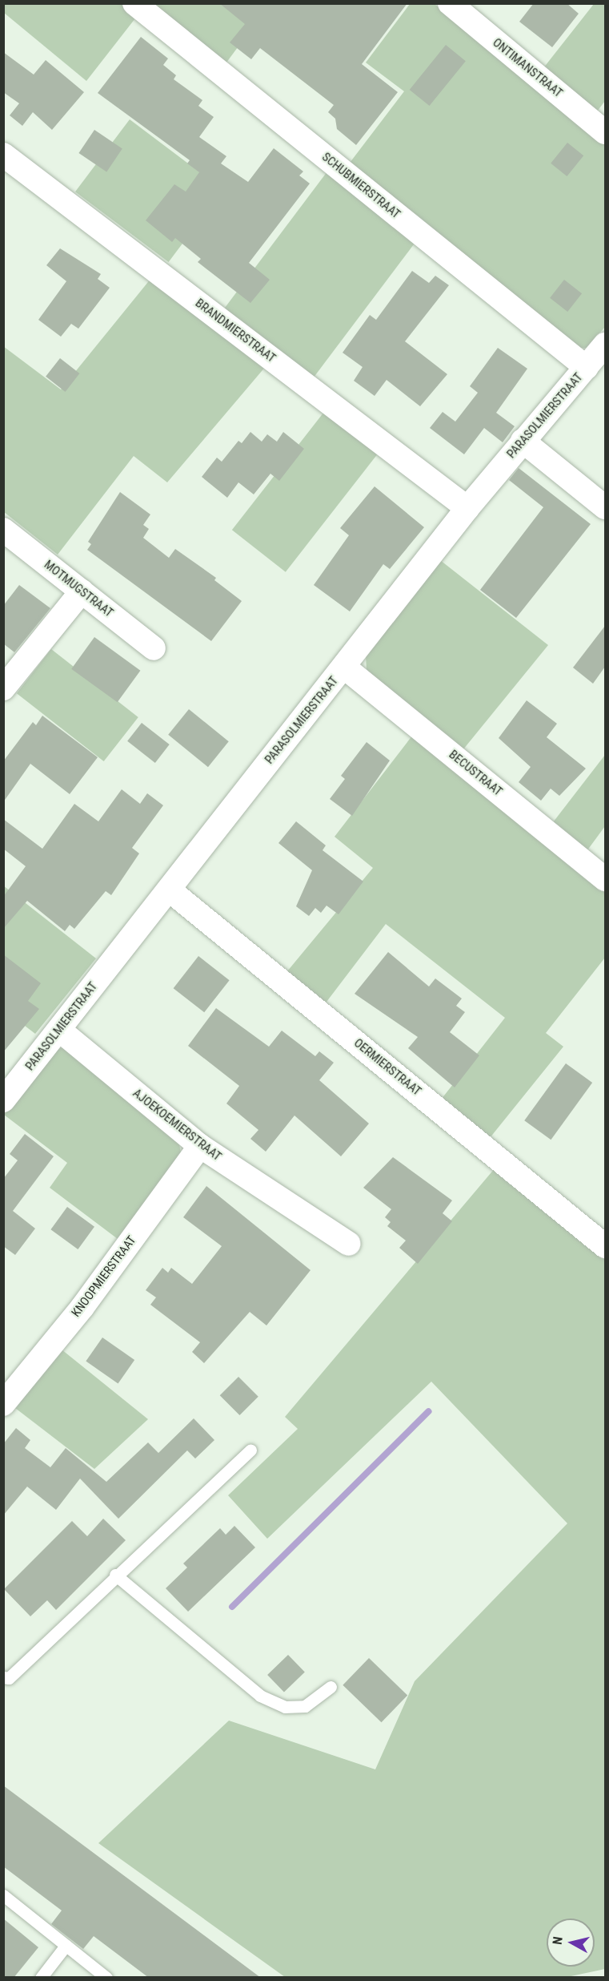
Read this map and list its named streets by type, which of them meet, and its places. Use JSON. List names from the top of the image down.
{
  "streets": {
    "street": [
      "ONTIMANSTRAAT",
      "SCHUBMIERSTRAAT",
      "BRANDMIERSTRAAT",
      "PARASOLMIERSTRAAT",
      "MOTMUGSTRAAT",
      "BECUSTRAAT",
      "OERMIERSTRAAT",
      "AJOEKOEMIERSTRAAT",
      "KNOOPMIERSTRAAT"
    ]
  },
  "crossings": [
    ["SCHUBMIERSTRAAT", "PARASOLMIERSTRAAT"],
    ["BRANDMIERSTRAAT", "PARASOLMIERSTRAAT"],
    ["PARASOLMIERSTRAAT", "BECUSTRAAT"],
    ["PARASOLMIERSTRAAT", "OERMIERSTRAAT"],
    ["PARASOLMIERSTRAAT", "AJOEKOEMIERSTRAAT"],
    ["AJOEKOEMIERSTRAAT", "KNOOPMIERSTRAAT"]
  ],
  "north": "left"
}
